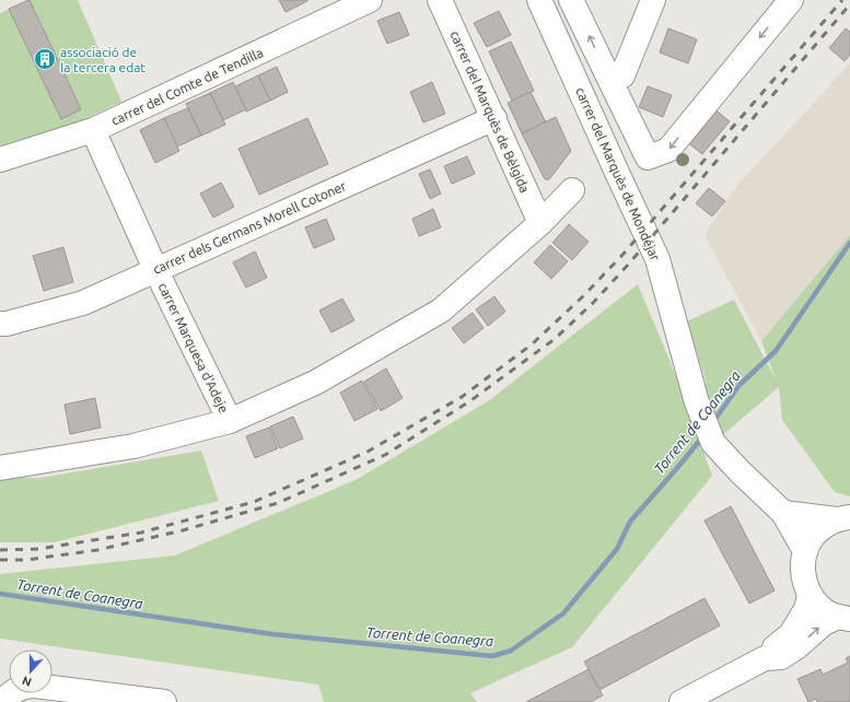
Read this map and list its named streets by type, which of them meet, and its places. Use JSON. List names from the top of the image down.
{
  "streets": {
    "street": [
      "carrer del Comte de Tendilla",
      "carrer del Marquès de Bèlgida",
      "carrer del Marquès de Mondéjar",
      "carrer dels Germans Morell Cotoner",
      "carrer Marquesa d'Adeje"
    ]
  },
  "crossings": [
    ["carrer del Comte de Tendilla", "carrer Marquesa d'Adeje"],
    ["carrer del Marquès de Bèlgida", "carrer dels Germans Morell Cotoner"],
    ["carrer dels Germans Morell Cotoner", "carrer Marquesa d'Adeje"]
  ],
  "water": ["Torrent de Coanegra"],
  "places": {
    "building": ["associació de la tercera edat"]
  },
  "north": "bottom"
}
